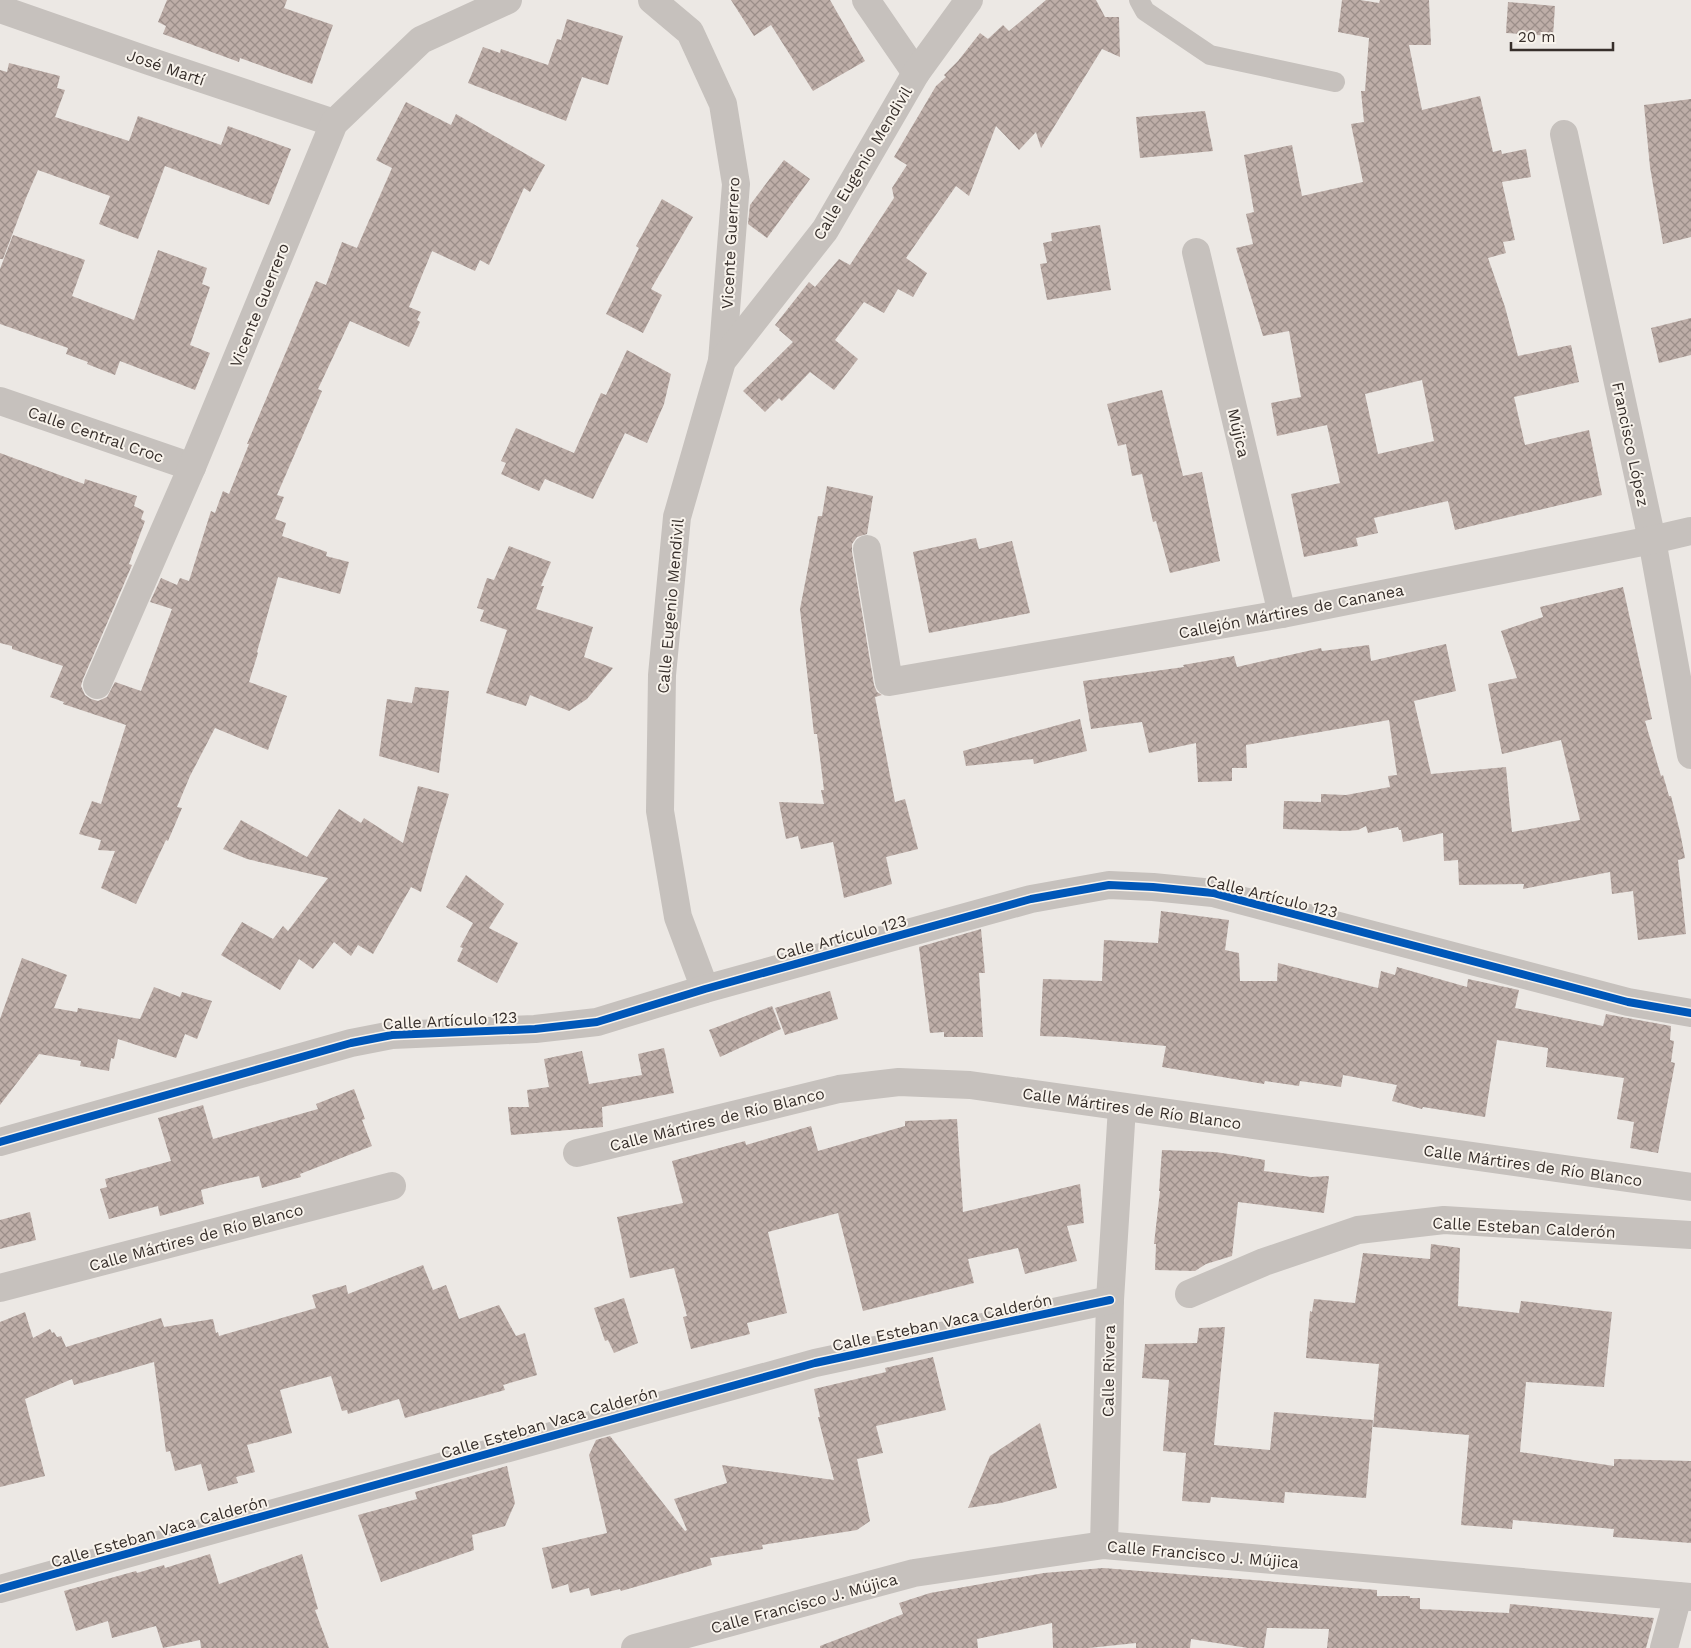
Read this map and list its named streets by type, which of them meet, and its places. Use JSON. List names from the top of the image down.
{
  "streets": {
    "street": [
      "José Martí",
      "Calle Eugenio Mendivil",
      "Vicente Guerrero",
      "Mújica",
      "Calle Central Croc",
      "Francisco López",
      "Callejón Mártires de Cananea",
      "Calle Artículo 123",
      "Calle Mártires de Río Blanco",
      "Calle Esteban Calderón",
      "Calle Esteban Vaca Calderón",
      "Calle Rivera",
      "Calle Francisco J. Mújica"
    ]
  },
  "crossings": [
    ["José Martí", "Vicente Guerrero"],
    ["Calle Eugenio Mendivil", "Vicente Guerrero"],
    ["Calle Eugenio Mendivil", "Calle Artículo 123"],
    ["Vicente Guerrero", "Calle Central Croc"],
    ["Mújica", "Callejón Mártires de Cananea"],
    ["Francisco López", "Callejón Mártires de Cananea"],
    ["Calle Mártires de Río Blanco", "Calle Rivera"],
    ["Calle Esteban Vaca Calderón", "Calle Rivera"],
    ["Calle Rivera", "Calle Francisco J. Mújica"]
  ],
  "scale_bar": "20 m"
}
